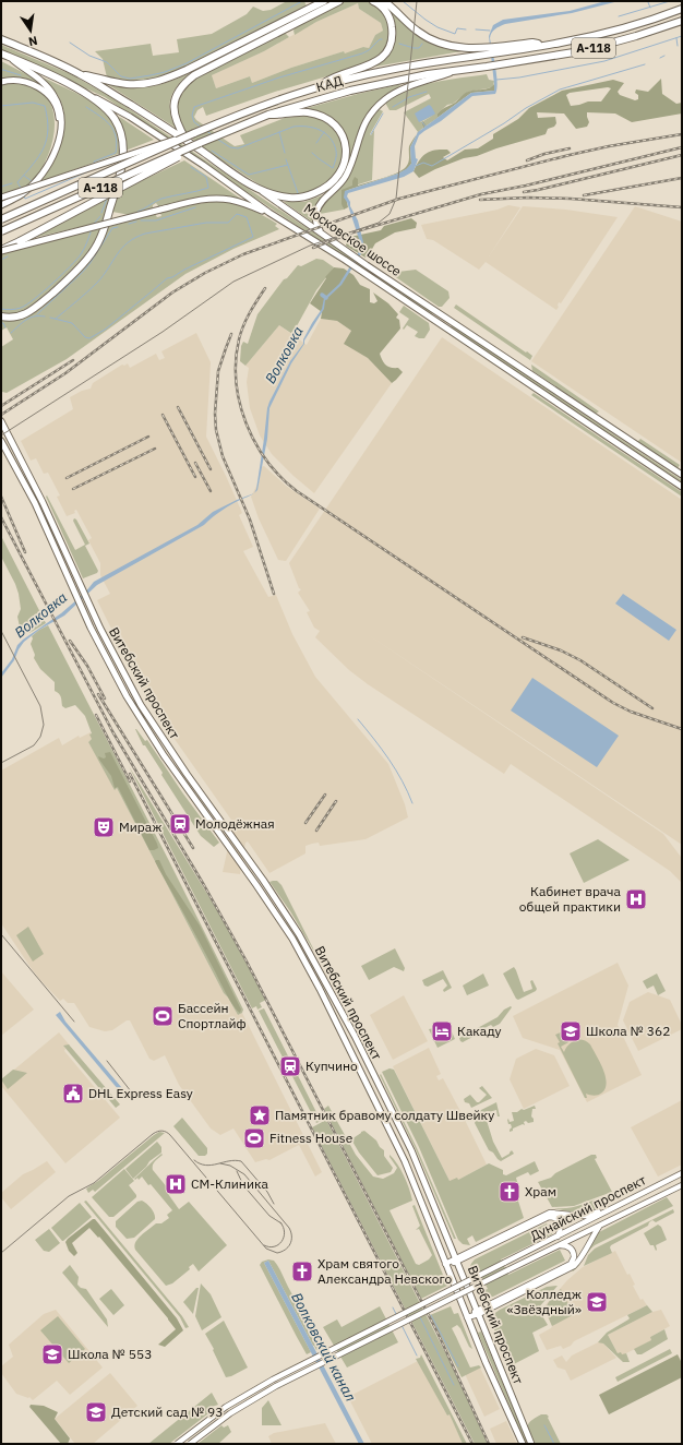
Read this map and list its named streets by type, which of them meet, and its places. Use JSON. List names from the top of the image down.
{
  "streets": {
    "highway": ["А-118", "КАД", "Московское шоссе"],
    "main road": ["Витебский проспект", "Дунайский проспект"]
  },
  "crossings": [
    ["А-118", "КАД"]
  ],
  "water": ["Волковка", "Волковский канал"],
  "places": {
    "station": ["Молодёжная", "Купчино"],
    "theatre": ["Мираж"],
    "hospital": ["Кабинет врача общей практики", "СМ-Клиника"],
    "sports": ["Бассейн Спортлайф", "Fitness House"],
    "hotel": ["Какаду"],
    "school or university": [
      "Школа № 362",
      "Колледж «Звёздный»",
      "Школа № 553",
      "Детский сад № 93"
    ],
    "public building": ["DHL Express Easy"],
    "place": ["Памятник бравому солдату Швейку"],
    "church": ["Храм", "Храм святого Александра Невского"]
  },
  "north": "bottom"
}
